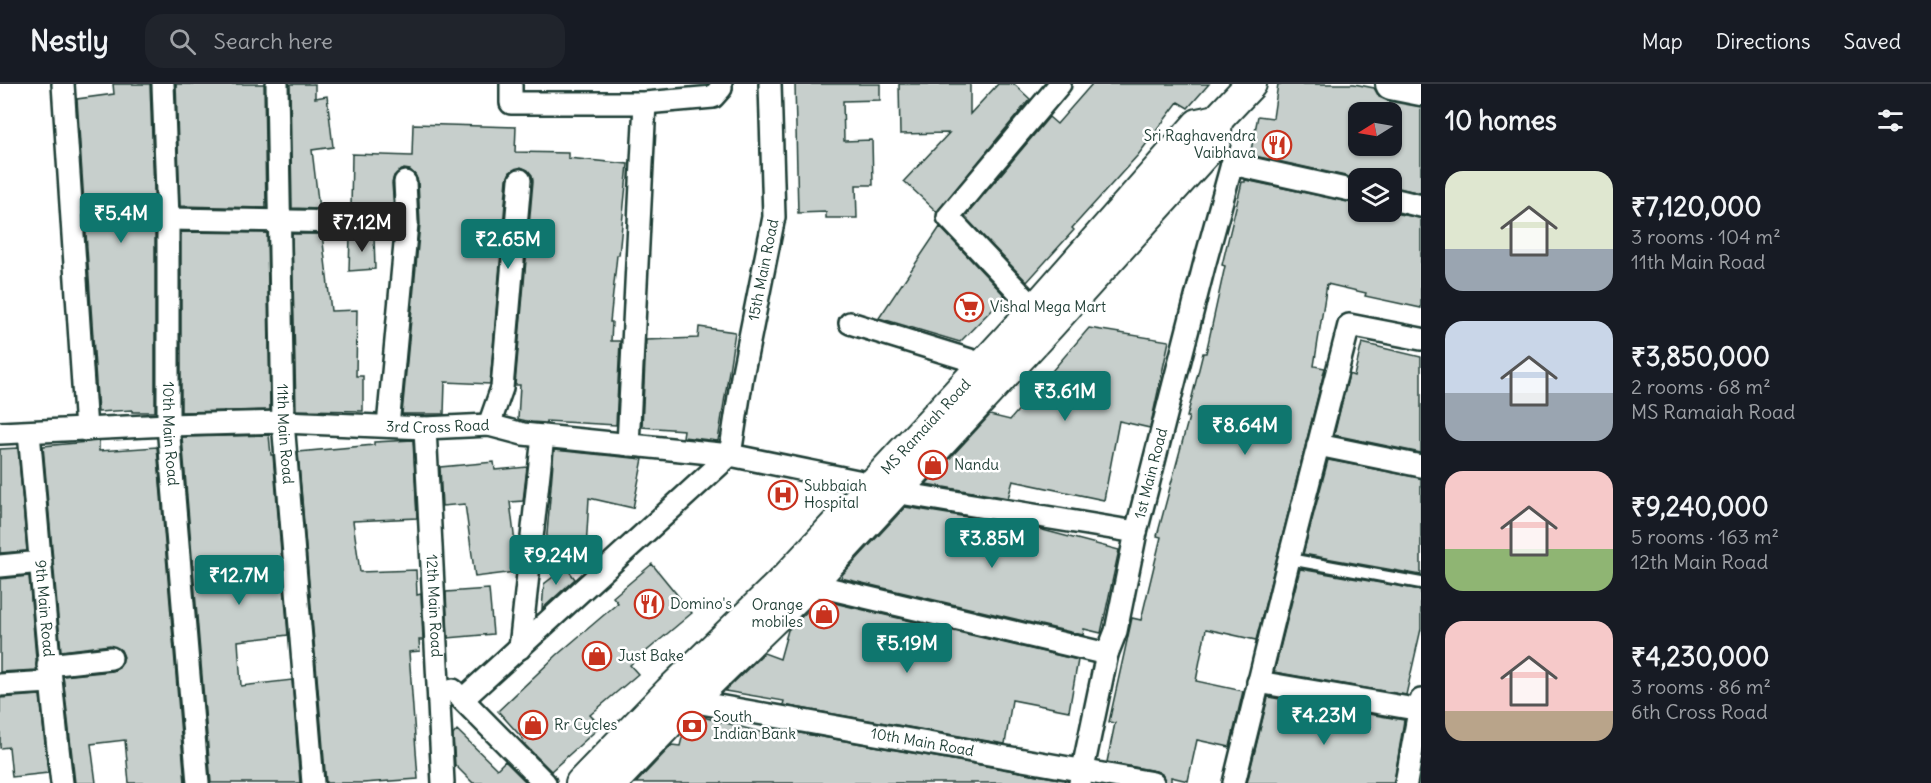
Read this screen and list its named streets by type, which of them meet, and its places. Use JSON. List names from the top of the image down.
{
  "streets": {
    "main road": ["MS Ramaiah Road"],
    "street": [
      "15th Main Road",
      "3rd Cross Road",
      "10th Main Road",
      "11th Main Road",
      "1st Main Road",
      "12th Main Road",
      "9th Main Road"
    ]
  },
  "crossings": [
    ["15th Main Road", "3rd Cross Road"],
    ["MS Ramaiah Road", "3rd Cross Road"],
    ["MS Ramaiah Road", "10th Main Road"],
    ["3rd Cross Road", "10th Main Road"],
    ["3rd Cross Road", "11th Main Road"],
    ["3rd Cross Road", "1st Main Road"],
    ["3rd Cross Road", "12th Main Road"],
    ["3rd Cross Road", "9th Main Road"],
    ["10th Main Road", "1st Main Road"]
  ],
  "places": {
    "restaurant": ["Sri Raghavendra Vaibhava", "Domino's"],
    "supermarket": ["Vishal Mega Mart"],
    "shop": [
      "Nandu",
      "Orange mobiles",
      "Just Bake",
      "Rr Cycles"
    ],
    "hospital": ["Subbaiah Hospital"],
    "bank": ["South Indian Bank"]
  },
  "north": "left",
  "page": {
    "header": "Nestly",
    "search": "Search here",
    "nav": ["Map", "Directions", "Saved"],
    "heading": "10 homes",
    "list": [
      {
        "name": "₹7,120,000",
        "note": "3 rooms · 104 m² · 11th Main Road"
      },
      {
        "name": "₹3,850,000",
        "note": "2 rooms · 68 m² · MS Ramaiah Road"
      },
      {
        "name": "₹9,240,000",
        "note": "5 rooms · 163 m² · 12th Main Road"
      },
      {
        "name": "₹4,230,000",
        "note": "3 rooms · 86 m² · 6th Cross Road"
      }
    ],
    "price": [
      "₹5.4M",
      "₹7.12M",
      "₹2.65M",
      "₹3.61M",
      "₹8.64M",
      "₹3.85M",
      "₹9.24M",
      "₹12.7M",
      "₹5.19M",
      "₹4.23M"
    ]
  }
}
